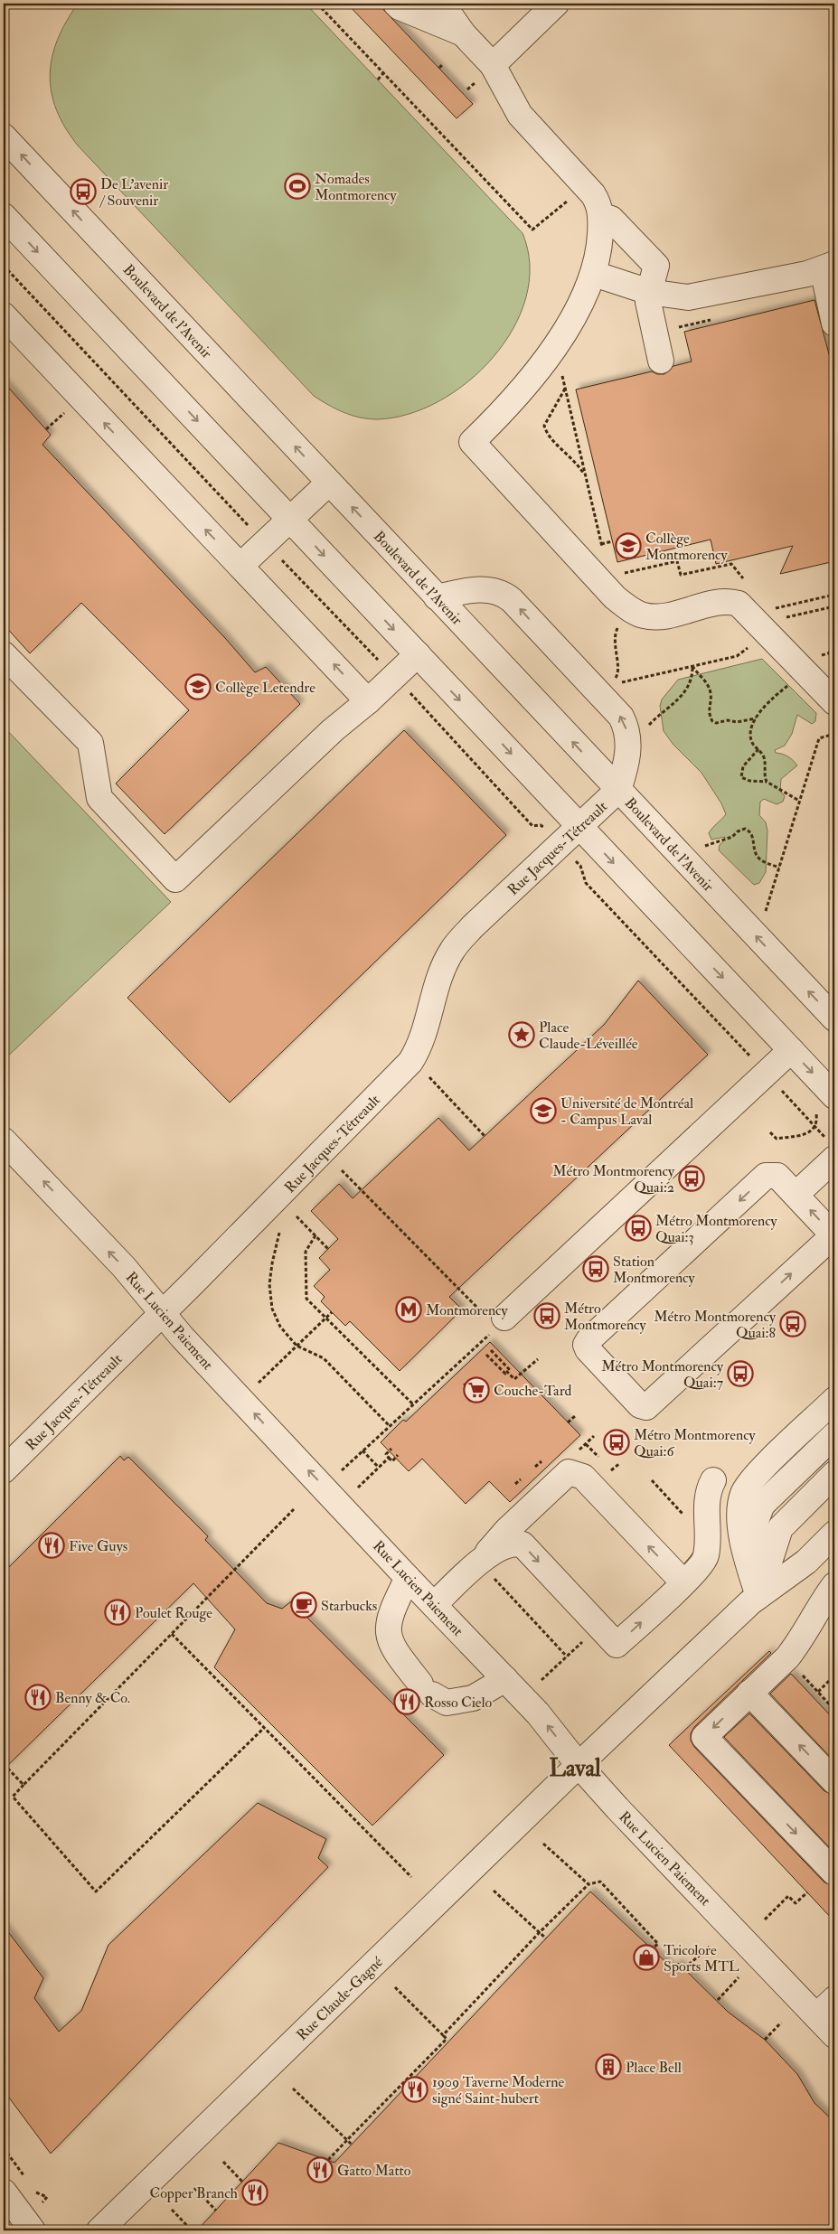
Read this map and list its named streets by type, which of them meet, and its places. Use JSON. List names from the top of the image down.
{
  "streets": {
    "street": [
      "Boulevard de l'Avenir",
      "Rue Jacques-Tétreault",
      "Rue Lucien Paiement",
      "Rue Claude-Gagné"
    ]
  },
  "crossings": [
    ["Boulevard de l'Avenir", "Rue Jacques-Tétreault"],
    ["Rue Jacques-Tétreault", "Rue Lucien Paiement"],
    ["Rue Lucien Paiement", "Rue Claude-Gagné"]
  ],
  "one_way": ["Rue Lucien Paiement"],
  "districts": ["Laval"],
  "places": {
    "sports": ["Nomades Montmorency"],
    "bus stop": [
      "De L'avenir / Souvenir",
      "Métro Montmorency Quai:2",
      "Métro Montmorency Quai:3",
      "Station Montmorency",
      "Métro Montmorency",
      "Métro Montmorency Quai:8",
      "Métro Montmorency Quai:7",
      "Métro Montmorency Quai:6"
    ],
    "school or university": ["Collège Montmorency", "Collège Letendre", "Université de Montréal - Campus Laval"],
    "place": ["Place Claude-Léveillée"],
    "metro station": ["Montmorency"],
    "supermarket": ["Couche-Tard"],
    "restaurant": [
      "Five Guys",
      "Poulet Rouge",
      "Benny & Co.",
      "Rosso Cielo",
      "1909 Taverne Moderne signé Saint-hubert",
      "Gatto Matto",
      "Copper Branch"
    ],
    "cafe": ["Starbucks"],
    "shop": ["Tricolore Sports MTL"],
    "building": ["Place Bell"]
  }
}
